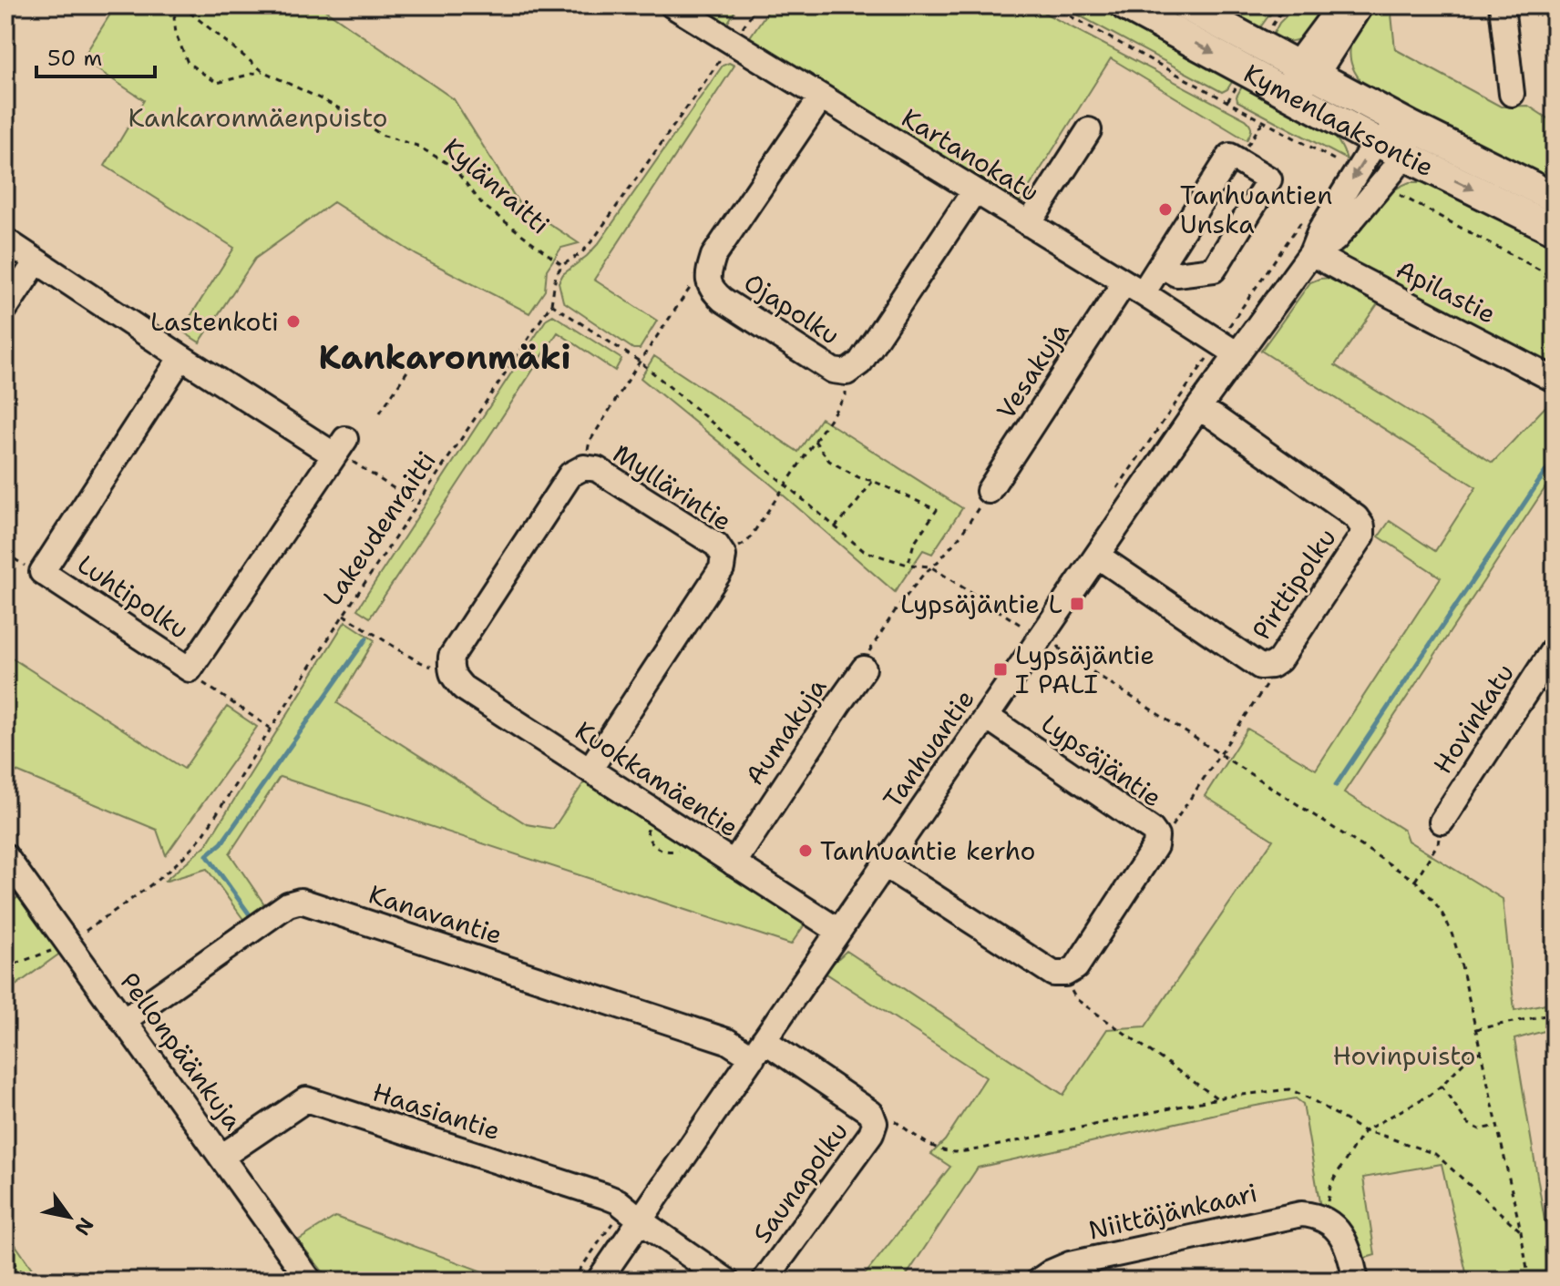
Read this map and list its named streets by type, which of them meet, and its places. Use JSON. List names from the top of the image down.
{
  "streets": {
    "main road": ["Kymenlaaksontie"],
    "street": [
      "Kartanokatu",
      "Apilastie",
      "Ojapolku",
      "Vesakuja",
      "Myllärintie",
      "Pirttipolku",
      "Luhtipolku",
      "Hovinkatu",
      "Aumakuja",
      "Tanhuantie",
      "Lypsäjäntie",
      "Kuokkamäentie",
      "Kanavantie",
      "Pellonpäänkuja",
      "Haasiantie",
      "Saunapolku",
      "Niittäjänkaari"
    ],
    "path": ["Kylänraitti", "Lakeudenraitti"]
  },
  "crossings": [
    ["Kymenlaaksontie", "Tanhuantie"],
    ["Kartanokatu", "Ojapolku"],
    ["Kartanokatu", "Vesakuja"],
    ["Kartanokatu", "Tanhuantie"],
    ["Kylänraitti", "Lakeudenraitti"],
    ["Apilastie", "Tanhuantie"],
    ["Myllärintie", "Kuokkamäentie"],
    ["Lakeudenraitti", "Pellonpäänkuja"],
    ["Pirttipolku", "Tanhuantie"],
    ["Aumakuja", "Kuokkamäentie"],
    ["Tanhuantie", "Lypsäjäntie"],
    ["Tanhuantie", "Kuokkamäentie"],
    ["Tanhuantie", "Kanavantie"],
    ["Tanhuantie", "Haasiantie"],
    ["Tanhuantie", "Saunapolku"],
    ["Kanavantie", "Pellonpäänkuja"],
    ["Kanavantie", "Saunapolku"],
    ["Pellonpäänkuja", "Haasiantie"]
  ],
  "districts": ["Kankaronmäki"],
  "parks": ["Kankaronmäenpuisto", "Hovinpuisto"],
  "places": {
    "other": ["Tanhuantien Unska", "Lastenkoti", "Tanhuantie kerho"],
    "transit": ["Lypsäjäntie L", "Lypsäjäntie I PALI"]
  },
  "scale_bar": "50 m",
  "north": "bottom right"
}
